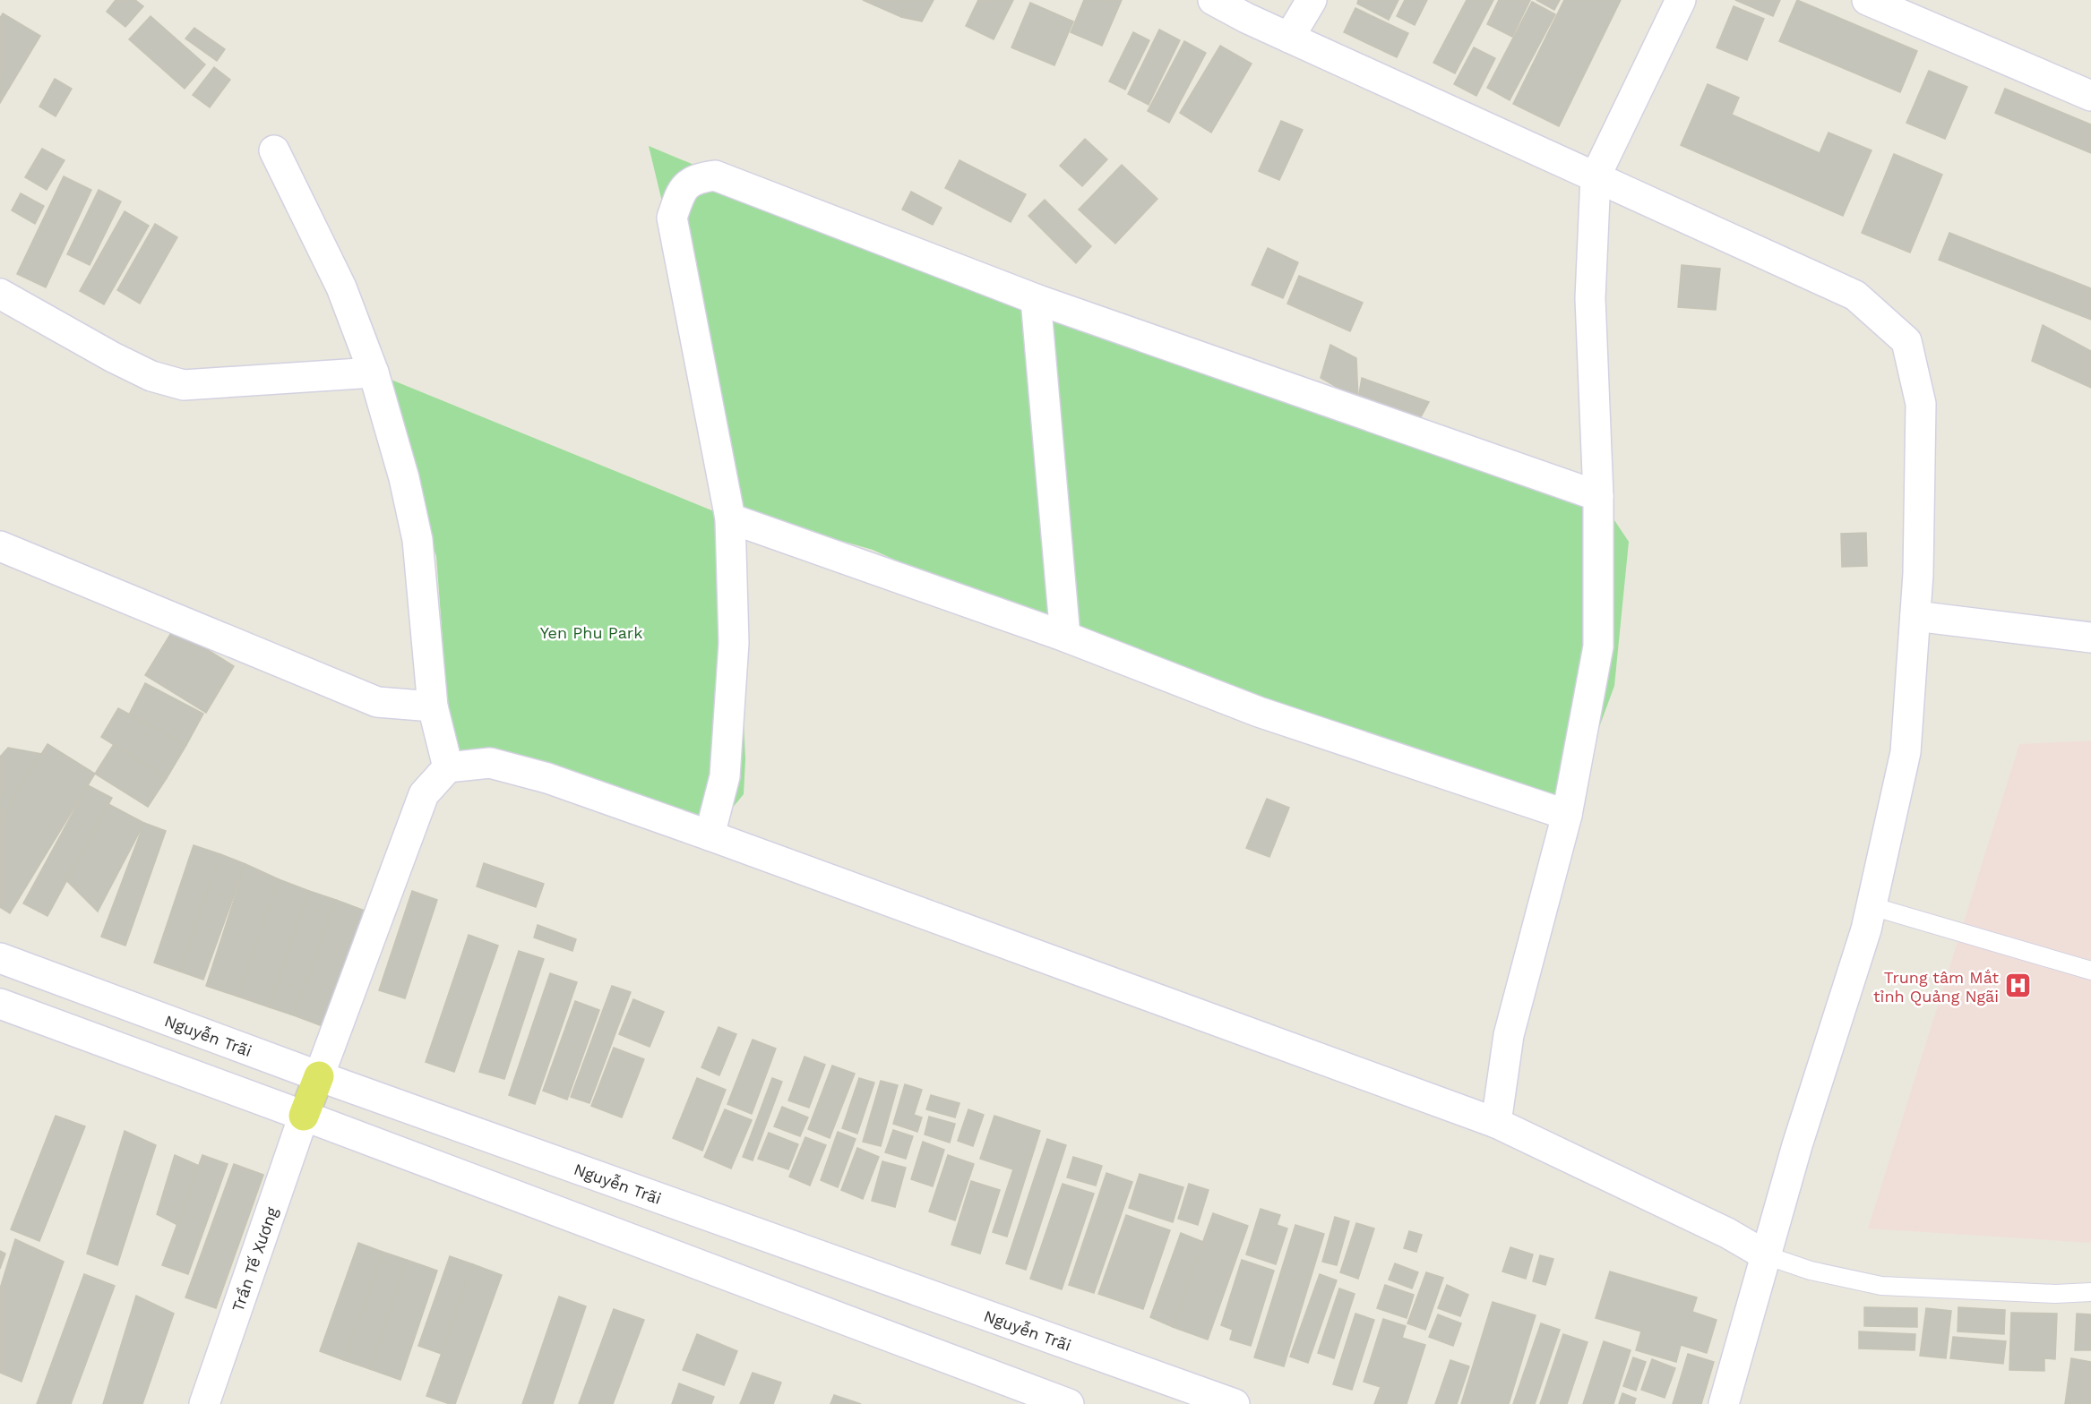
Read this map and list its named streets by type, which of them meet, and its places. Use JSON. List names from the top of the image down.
{
  "streets": {
    "street": ["Nguyễn Trãi", "Trần Tế Xương"]
  },
  "parks": ["Yen Phu Park"],
  "places": {
    "hospital": ["Trung tâm Mắt tỉnh Quảng Ngãi"]
  }
}
